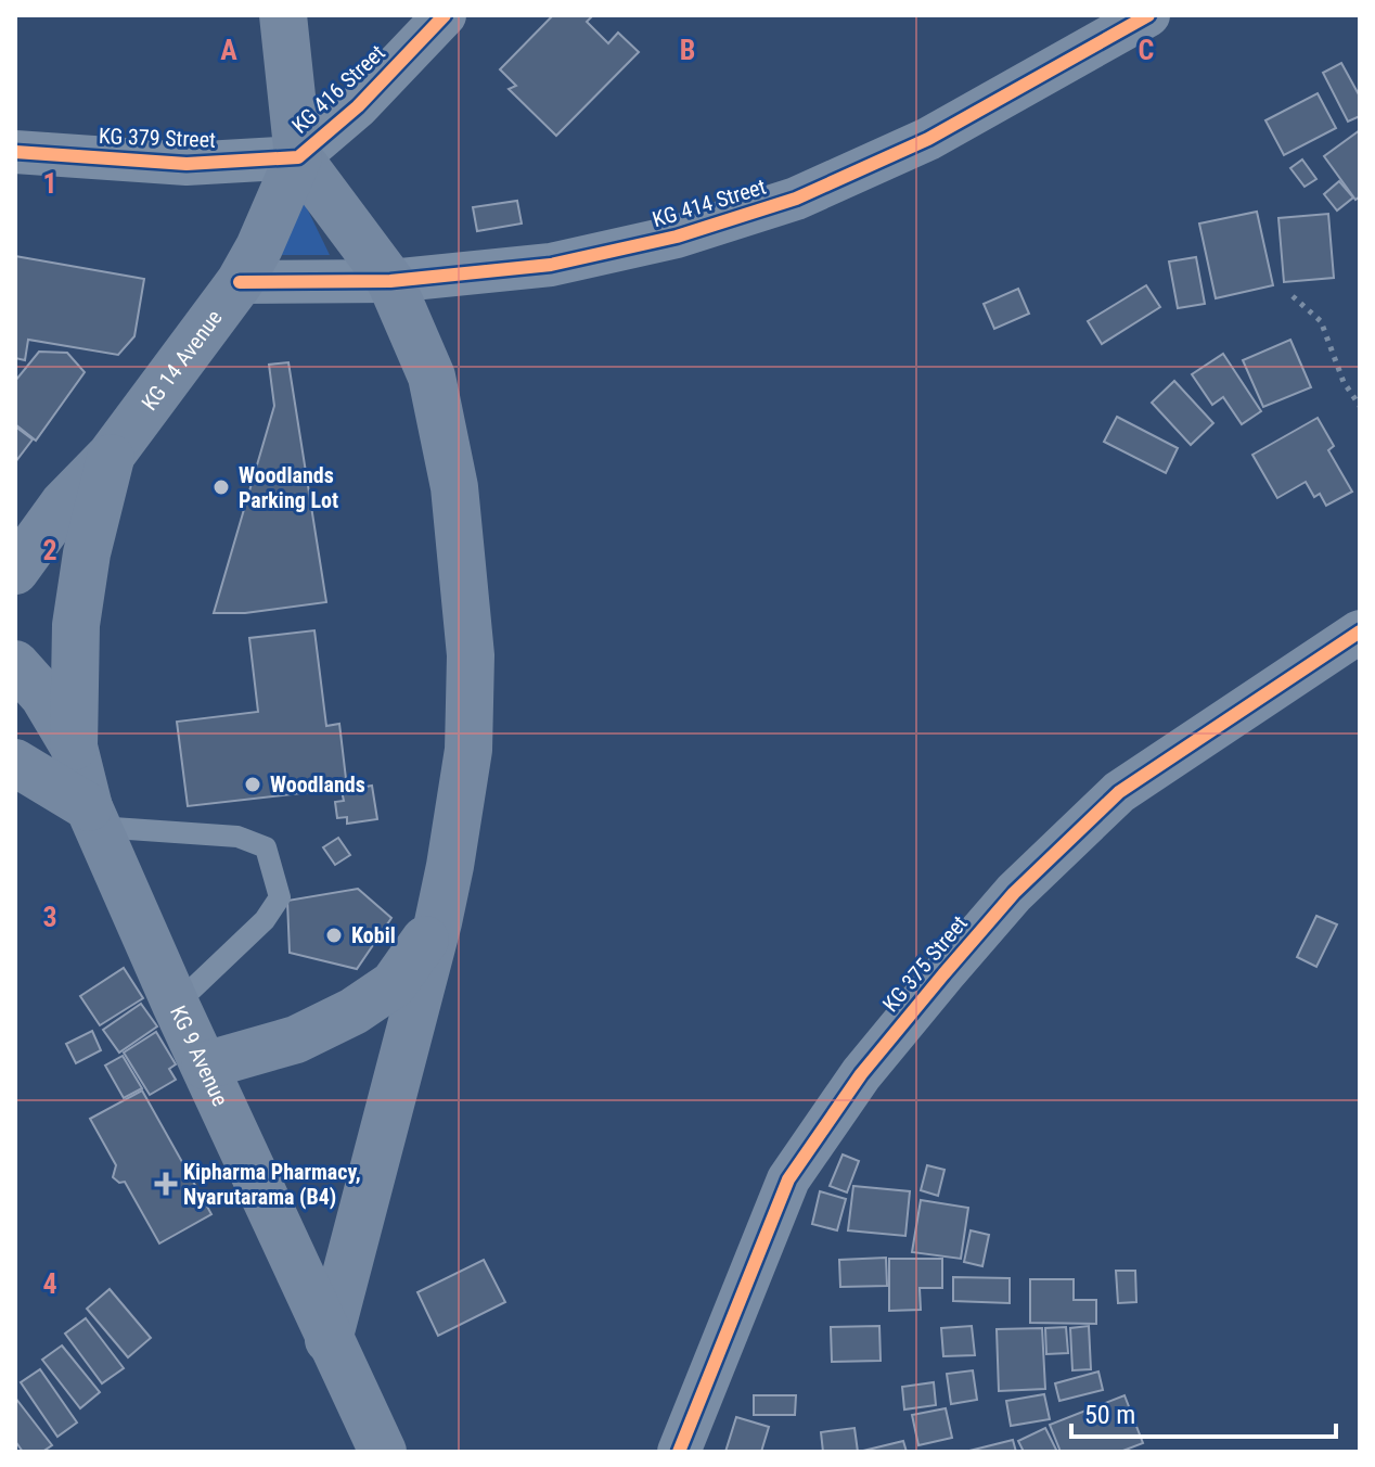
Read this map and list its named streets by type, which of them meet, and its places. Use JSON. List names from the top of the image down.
{
  "streets": {
    "main road": ["KG 14 Avenue", "KG 9 Avenue"],
    "street": [
      "KG 416 Street",
      "KG 379 Street",
      "KG 414 Street",
      "KG 375 Street"
    ]
  },
  "crossings": [
    ["KG 416 Street", "KG 379 Street"],
    ["KG 416 Street", "KG 14 Avenue"],
    ["KG 379 Street", "KG 14 Avenue"],
    ["KG 414 Street", "KG 14 Avenue"],
    ["KG 14 Avenue", "KG 9 Avenue"]
  ],
  "places": {
    "other": ["Woodlands Parking Lot", "Woodlands", "Kobil"],
    "health": ["Kipharma Pharmacy, Nyarutarama (B4)"]
  },
  "scale_bar": "50 m",
  "grid": {
    "columns": ["A", "B", "C"],
    "rows": [
      "1",
      "2",
      "3",
      "4"
    ]
  }
}
